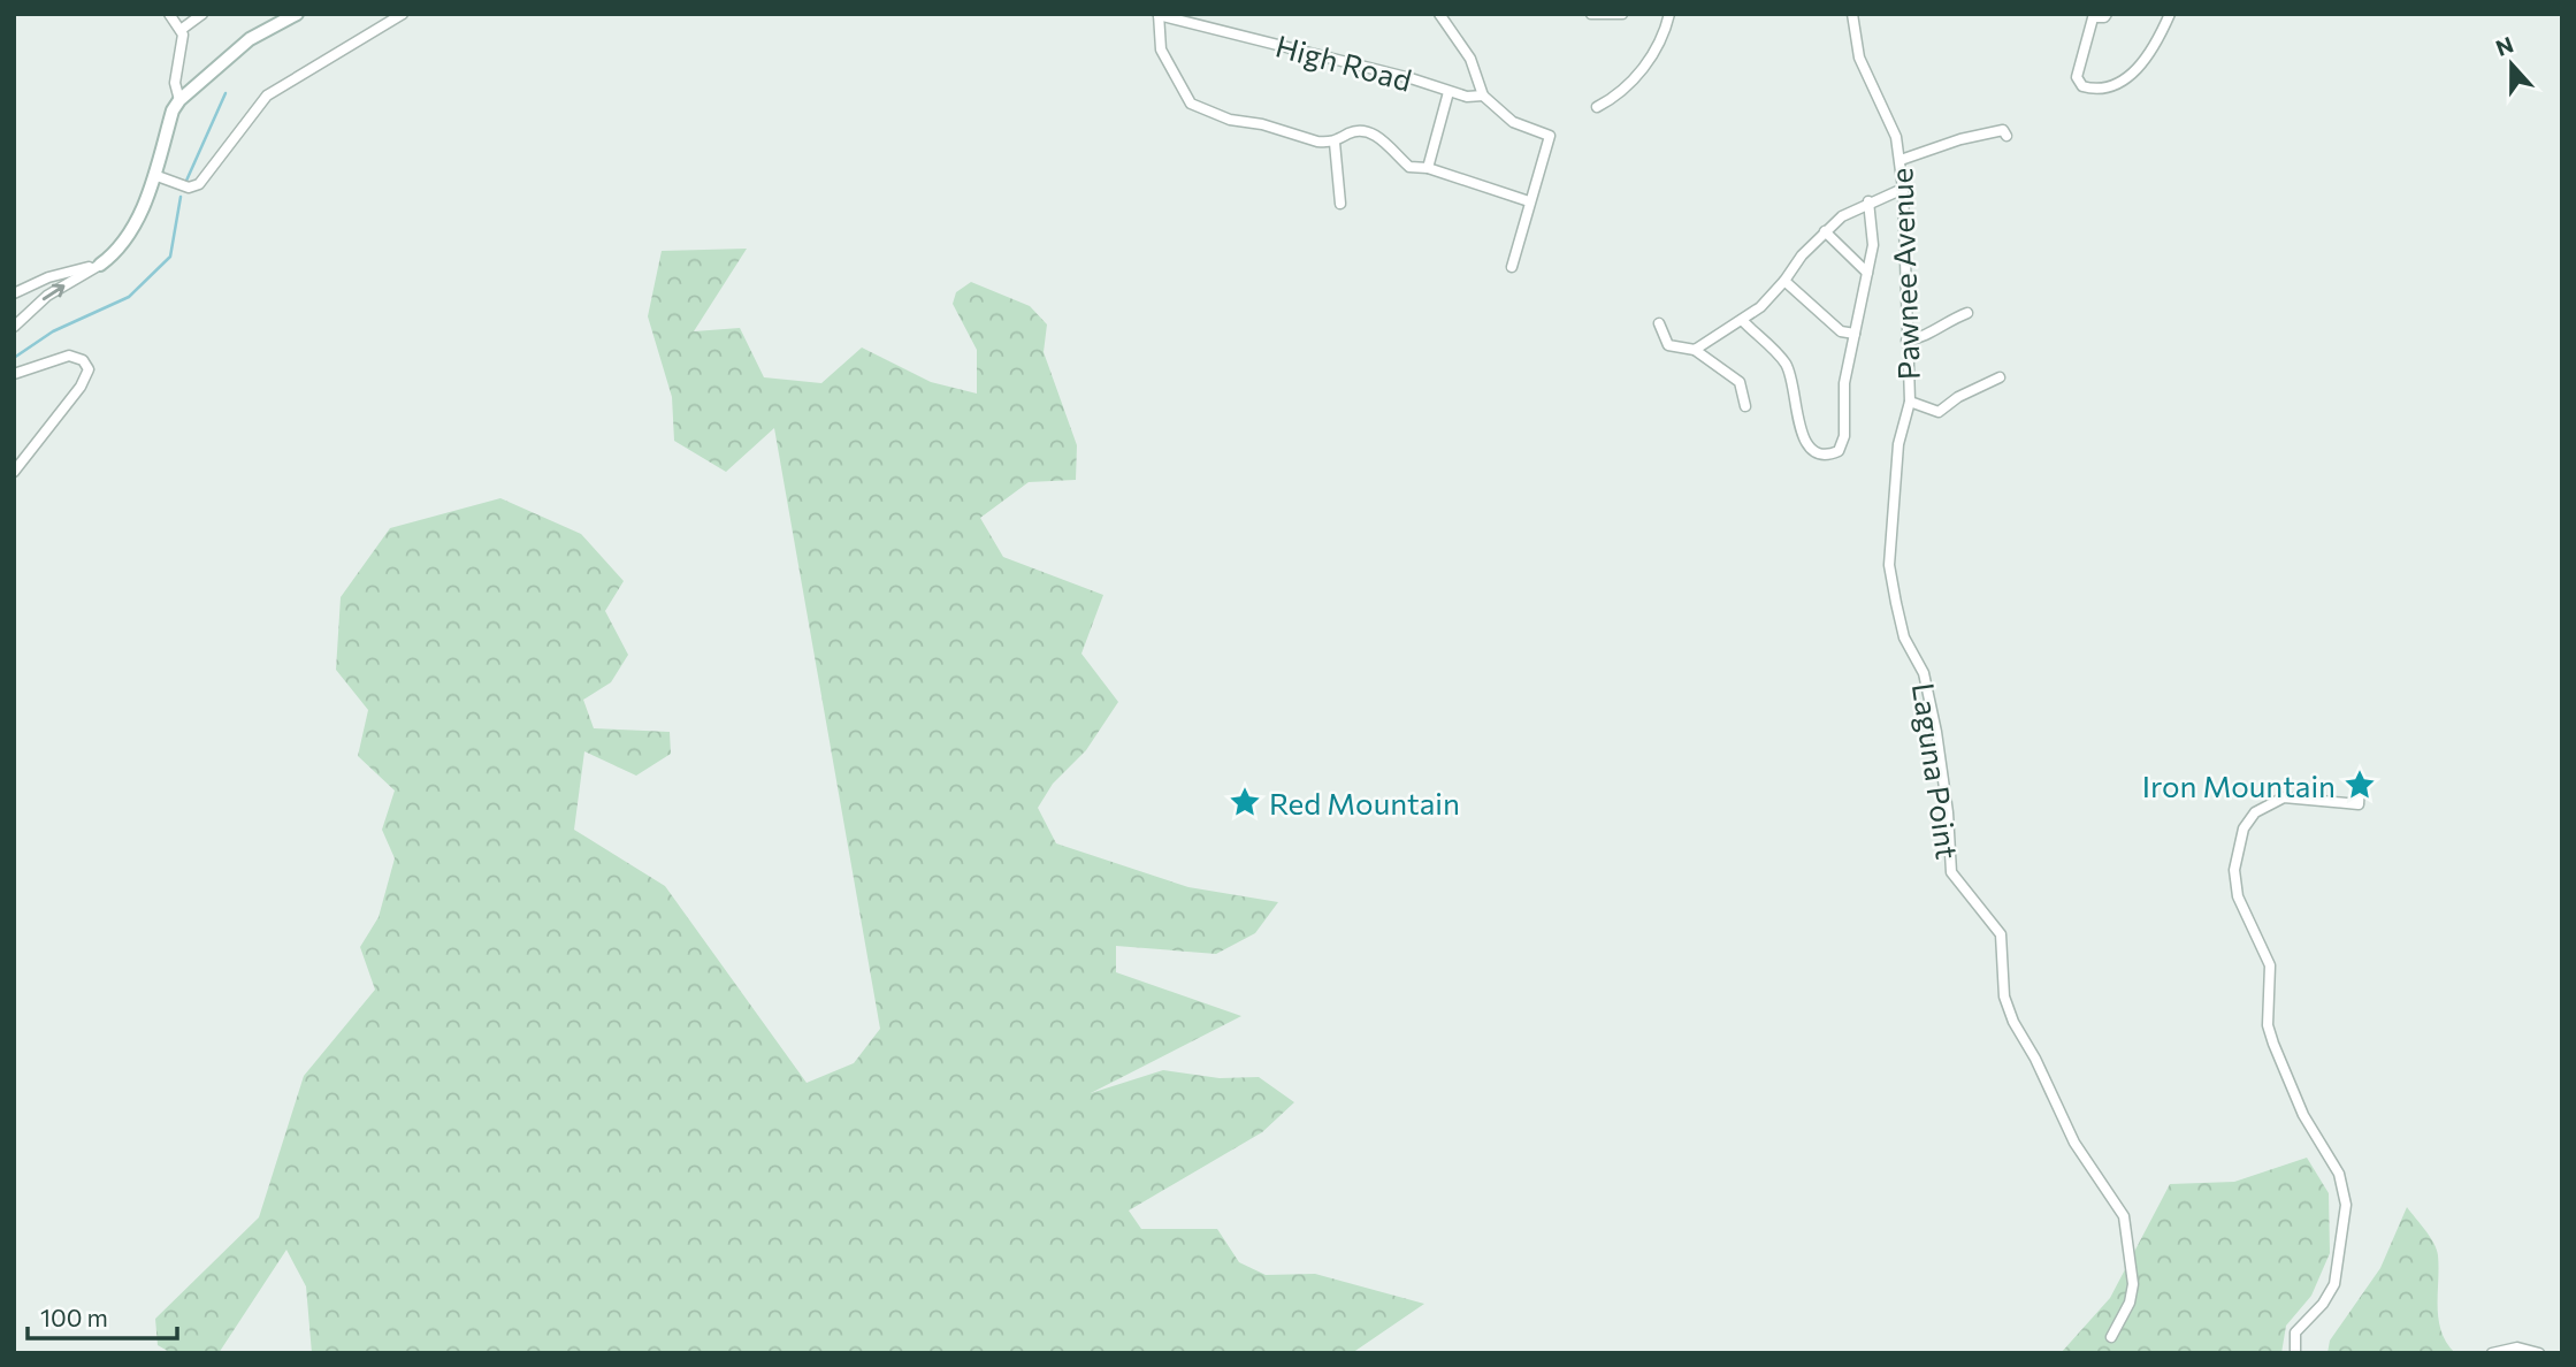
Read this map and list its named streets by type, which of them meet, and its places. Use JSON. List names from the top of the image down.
{
  "streets": {
    "street": ["High Road", "Pawnee Avenue", "Laguna Point"]
  },
  "crossings": [
    ["Pawnee Avenue", "Laguna Point"]
  ],
  "places": {
    "place": ["Iron Mountain", "Red Mountain"]
  },
  "scale_bar": "100 m",
  "north": "top"
}
